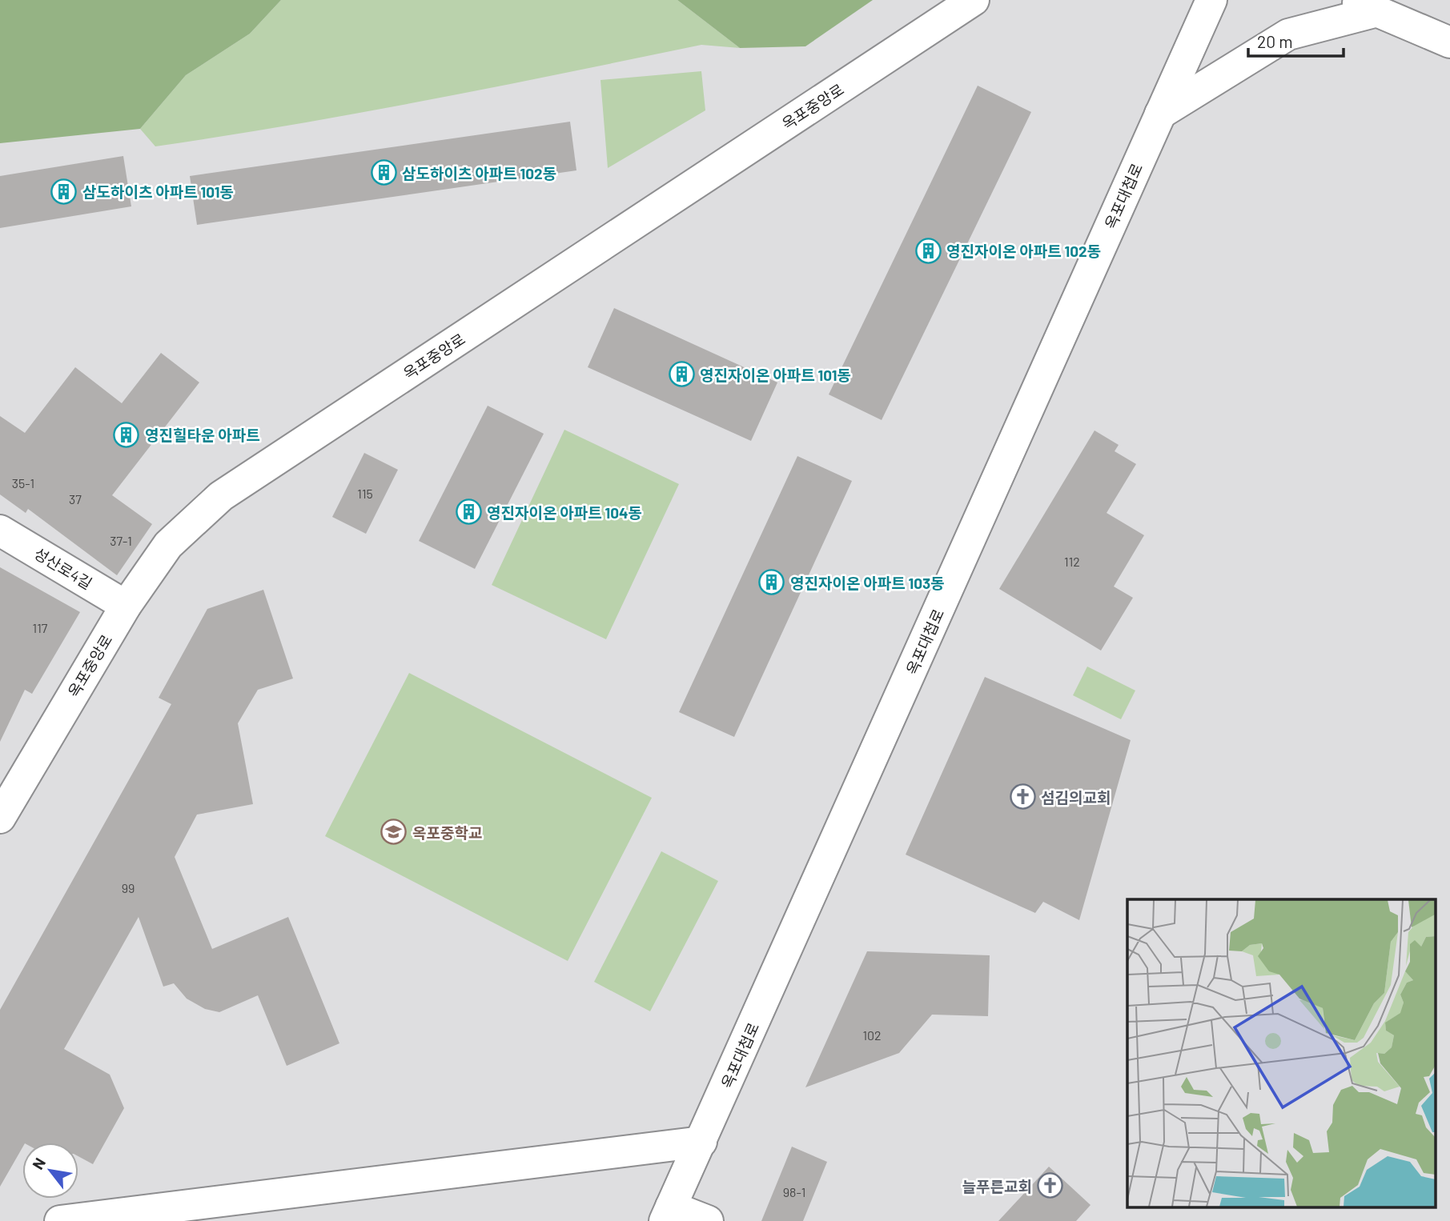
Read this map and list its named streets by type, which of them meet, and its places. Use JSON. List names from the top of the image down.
{
  "streets": {
    "street": ["옥포중앙로", "옥포대첩로", "성산로4길"]
  },
  "crossings": [
    ["옥포중앙로", "성산로4길"]
  ],
  "places": {
    "building": [
      "삼도하이츠 아파트 102동",
      "삼도하이츠 아파트 101동",
      "영진자이온 아파트 102동",
      "영진자이온 아파트 101동",
      "영진힐타운 아파트",
      "영진자이온 아파트 104동",
      "영진자이온 아파트 103동"
    ],
    "church": ["섬김의교회", "늘푸른교회"],
    "school or university": ["옥포중학교"]
  },
  "house_numbers": [
    "35-1",
    "115",
    "37",
    "37-1",
    "112",
    "117",
    "99",
    "102",
    "98-1"
  ],
  "scale_bar": "20 m",
  "north": "top left"
}
